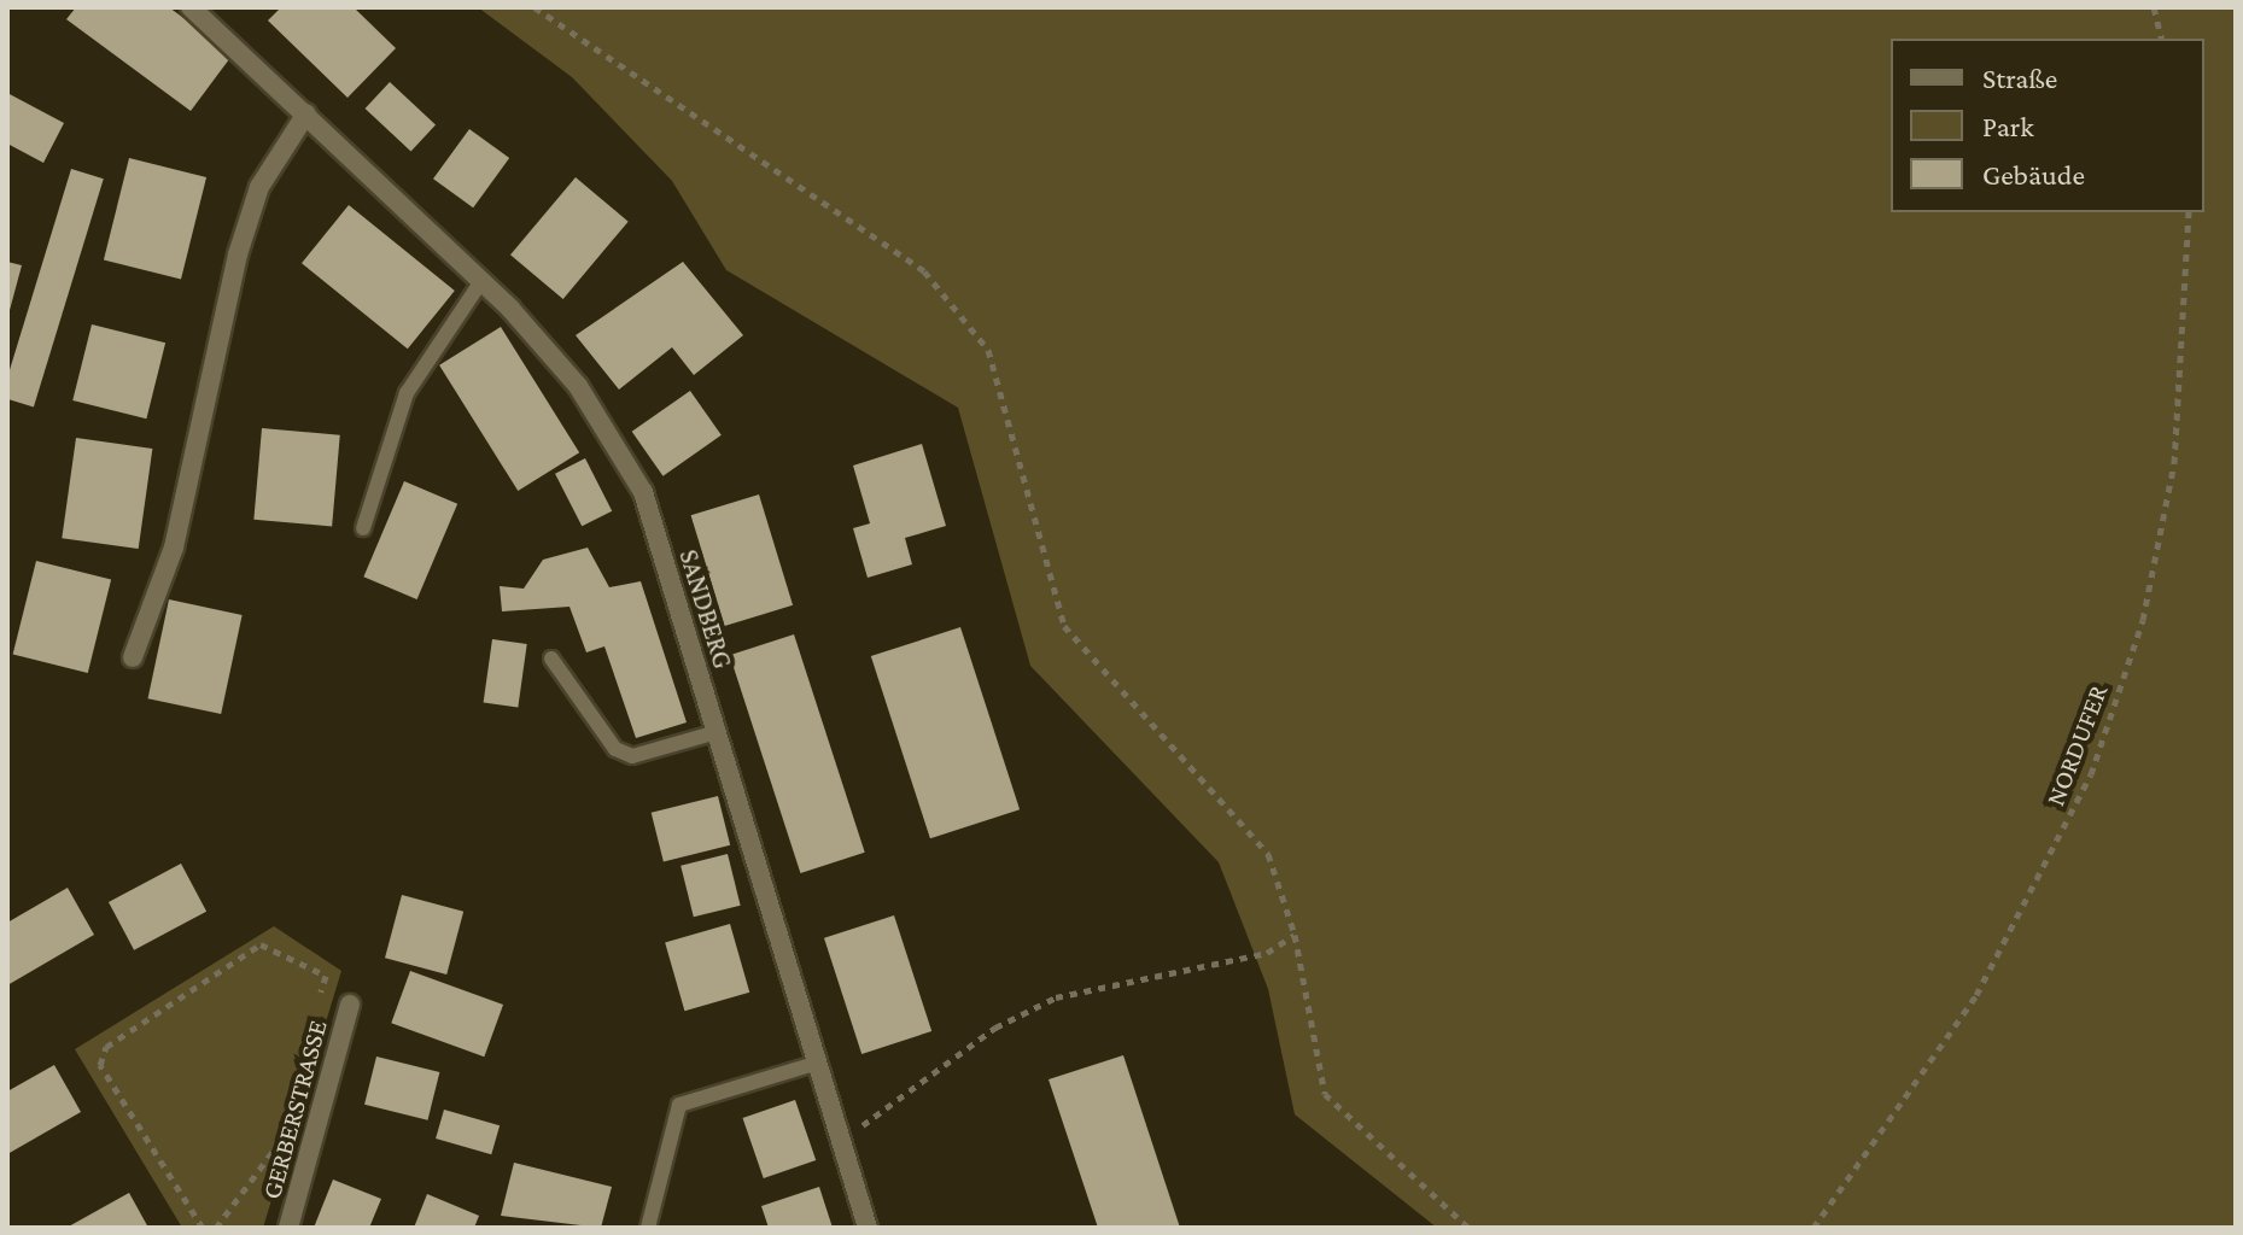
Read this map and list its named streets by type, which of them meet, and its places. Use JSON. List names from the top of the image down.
{
  "streets": {
    "street": ["SANDBERG", "GERBERSTRASSE"],
    "path": ["NORDUFER"]
  },
  "legend": ["Straße", "Park", "Gebäude"]
}
